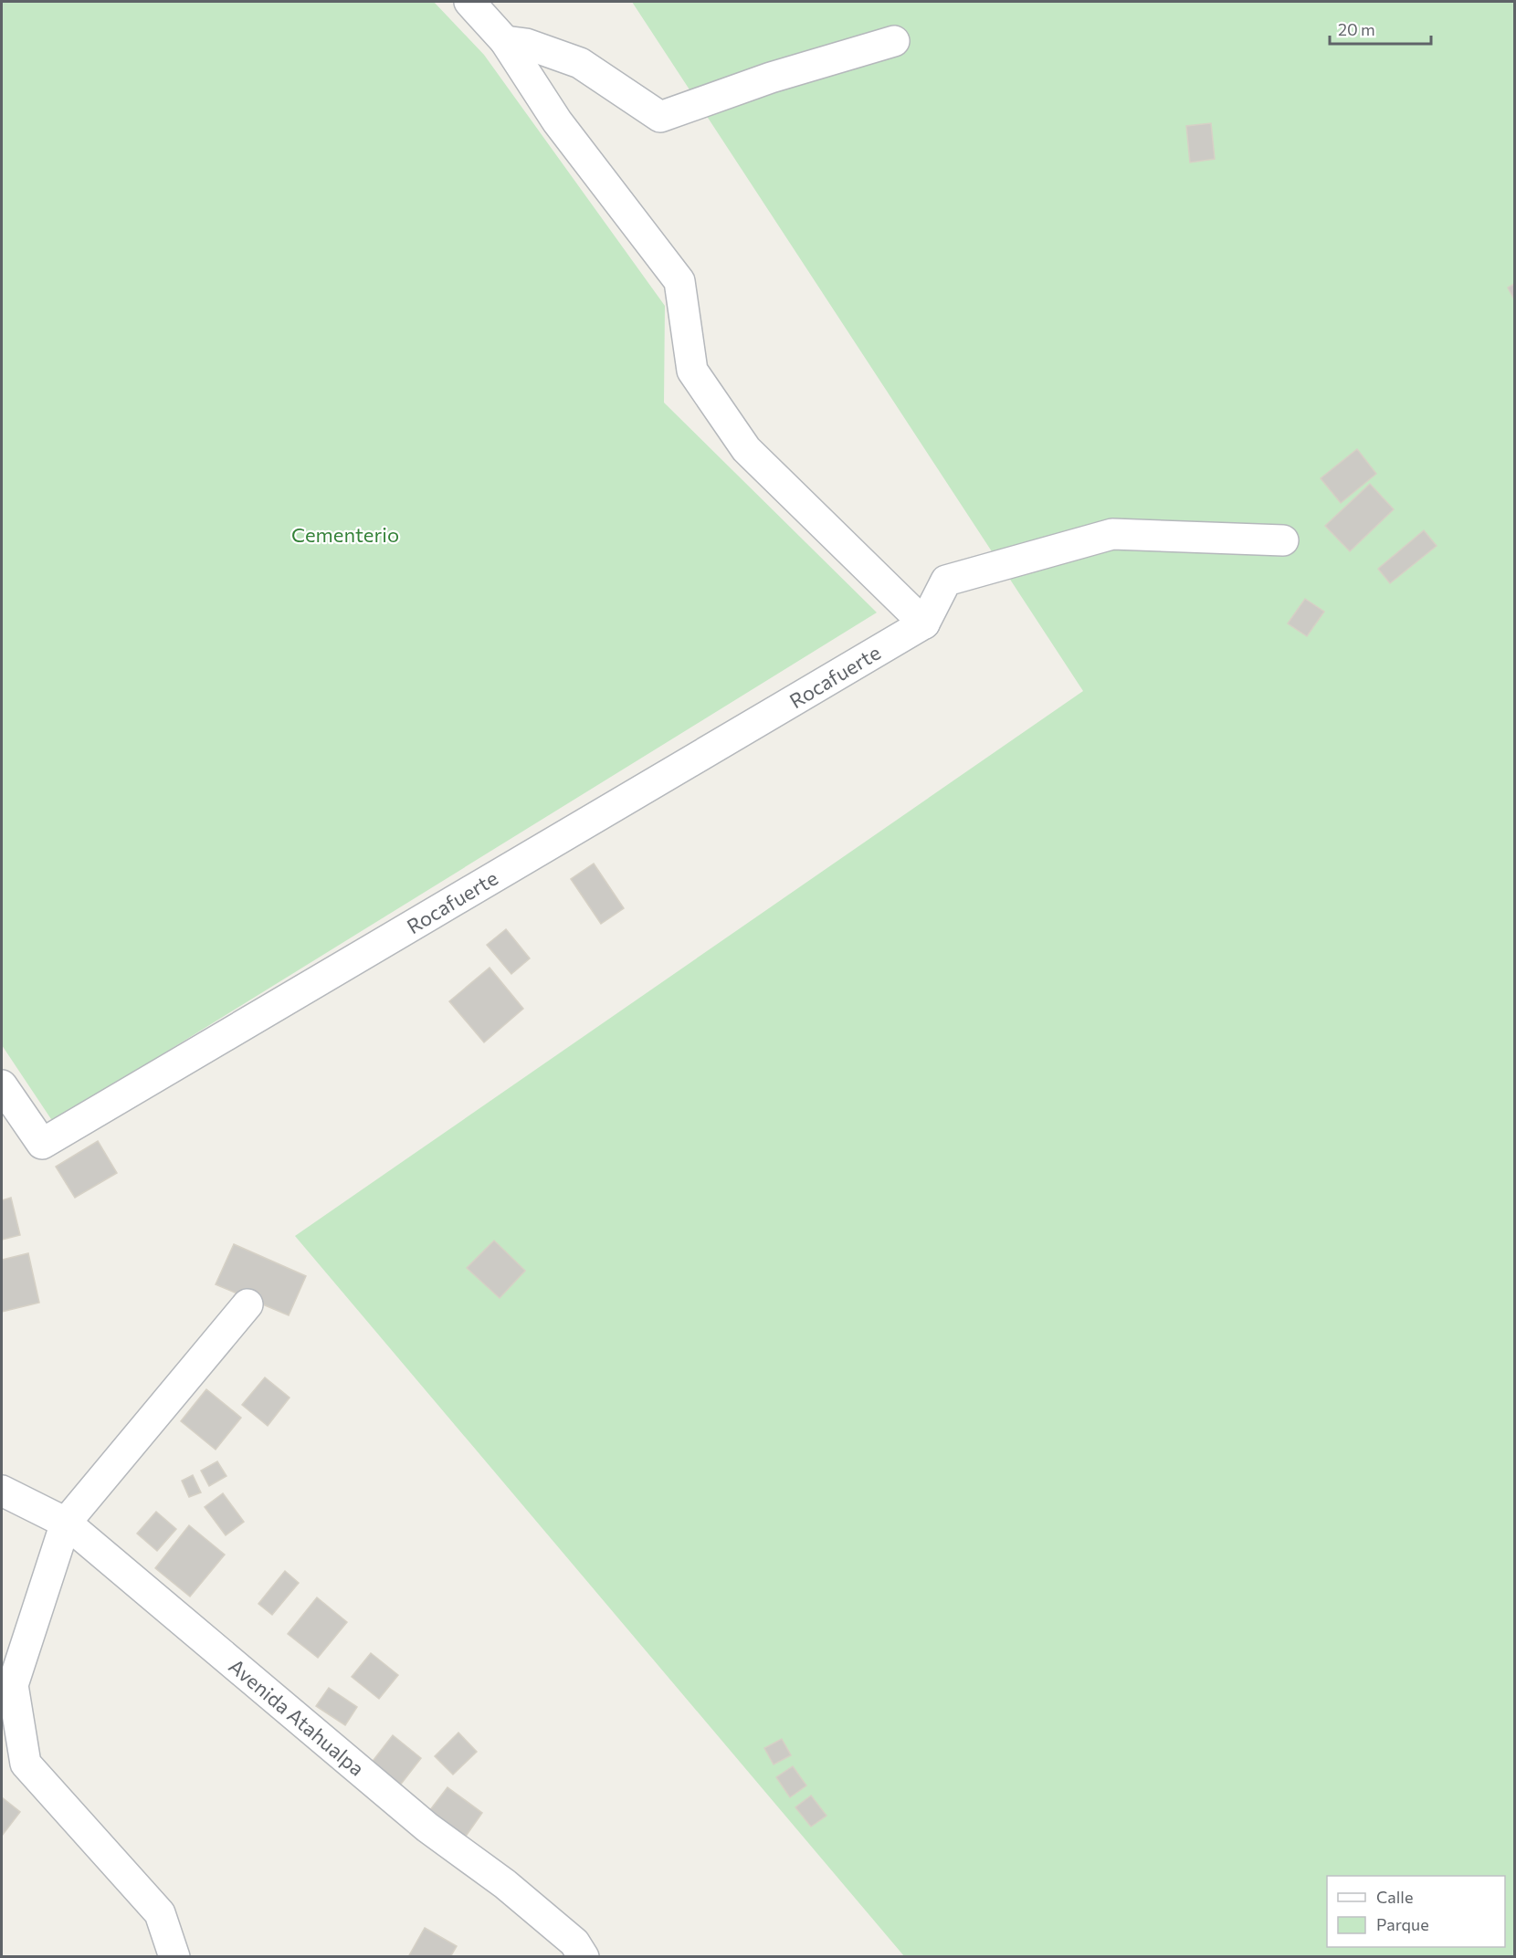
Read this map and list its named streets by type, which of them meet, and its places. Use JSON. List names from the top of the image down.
{
  "streets": {
    "street": ["Rocafuerte", "Avenida Atahualpa"]
  },
  "parks": ["Cementerio"],
  "legend": ["Calle", "Parque"],
  "scale_bar": "20 m"
}
